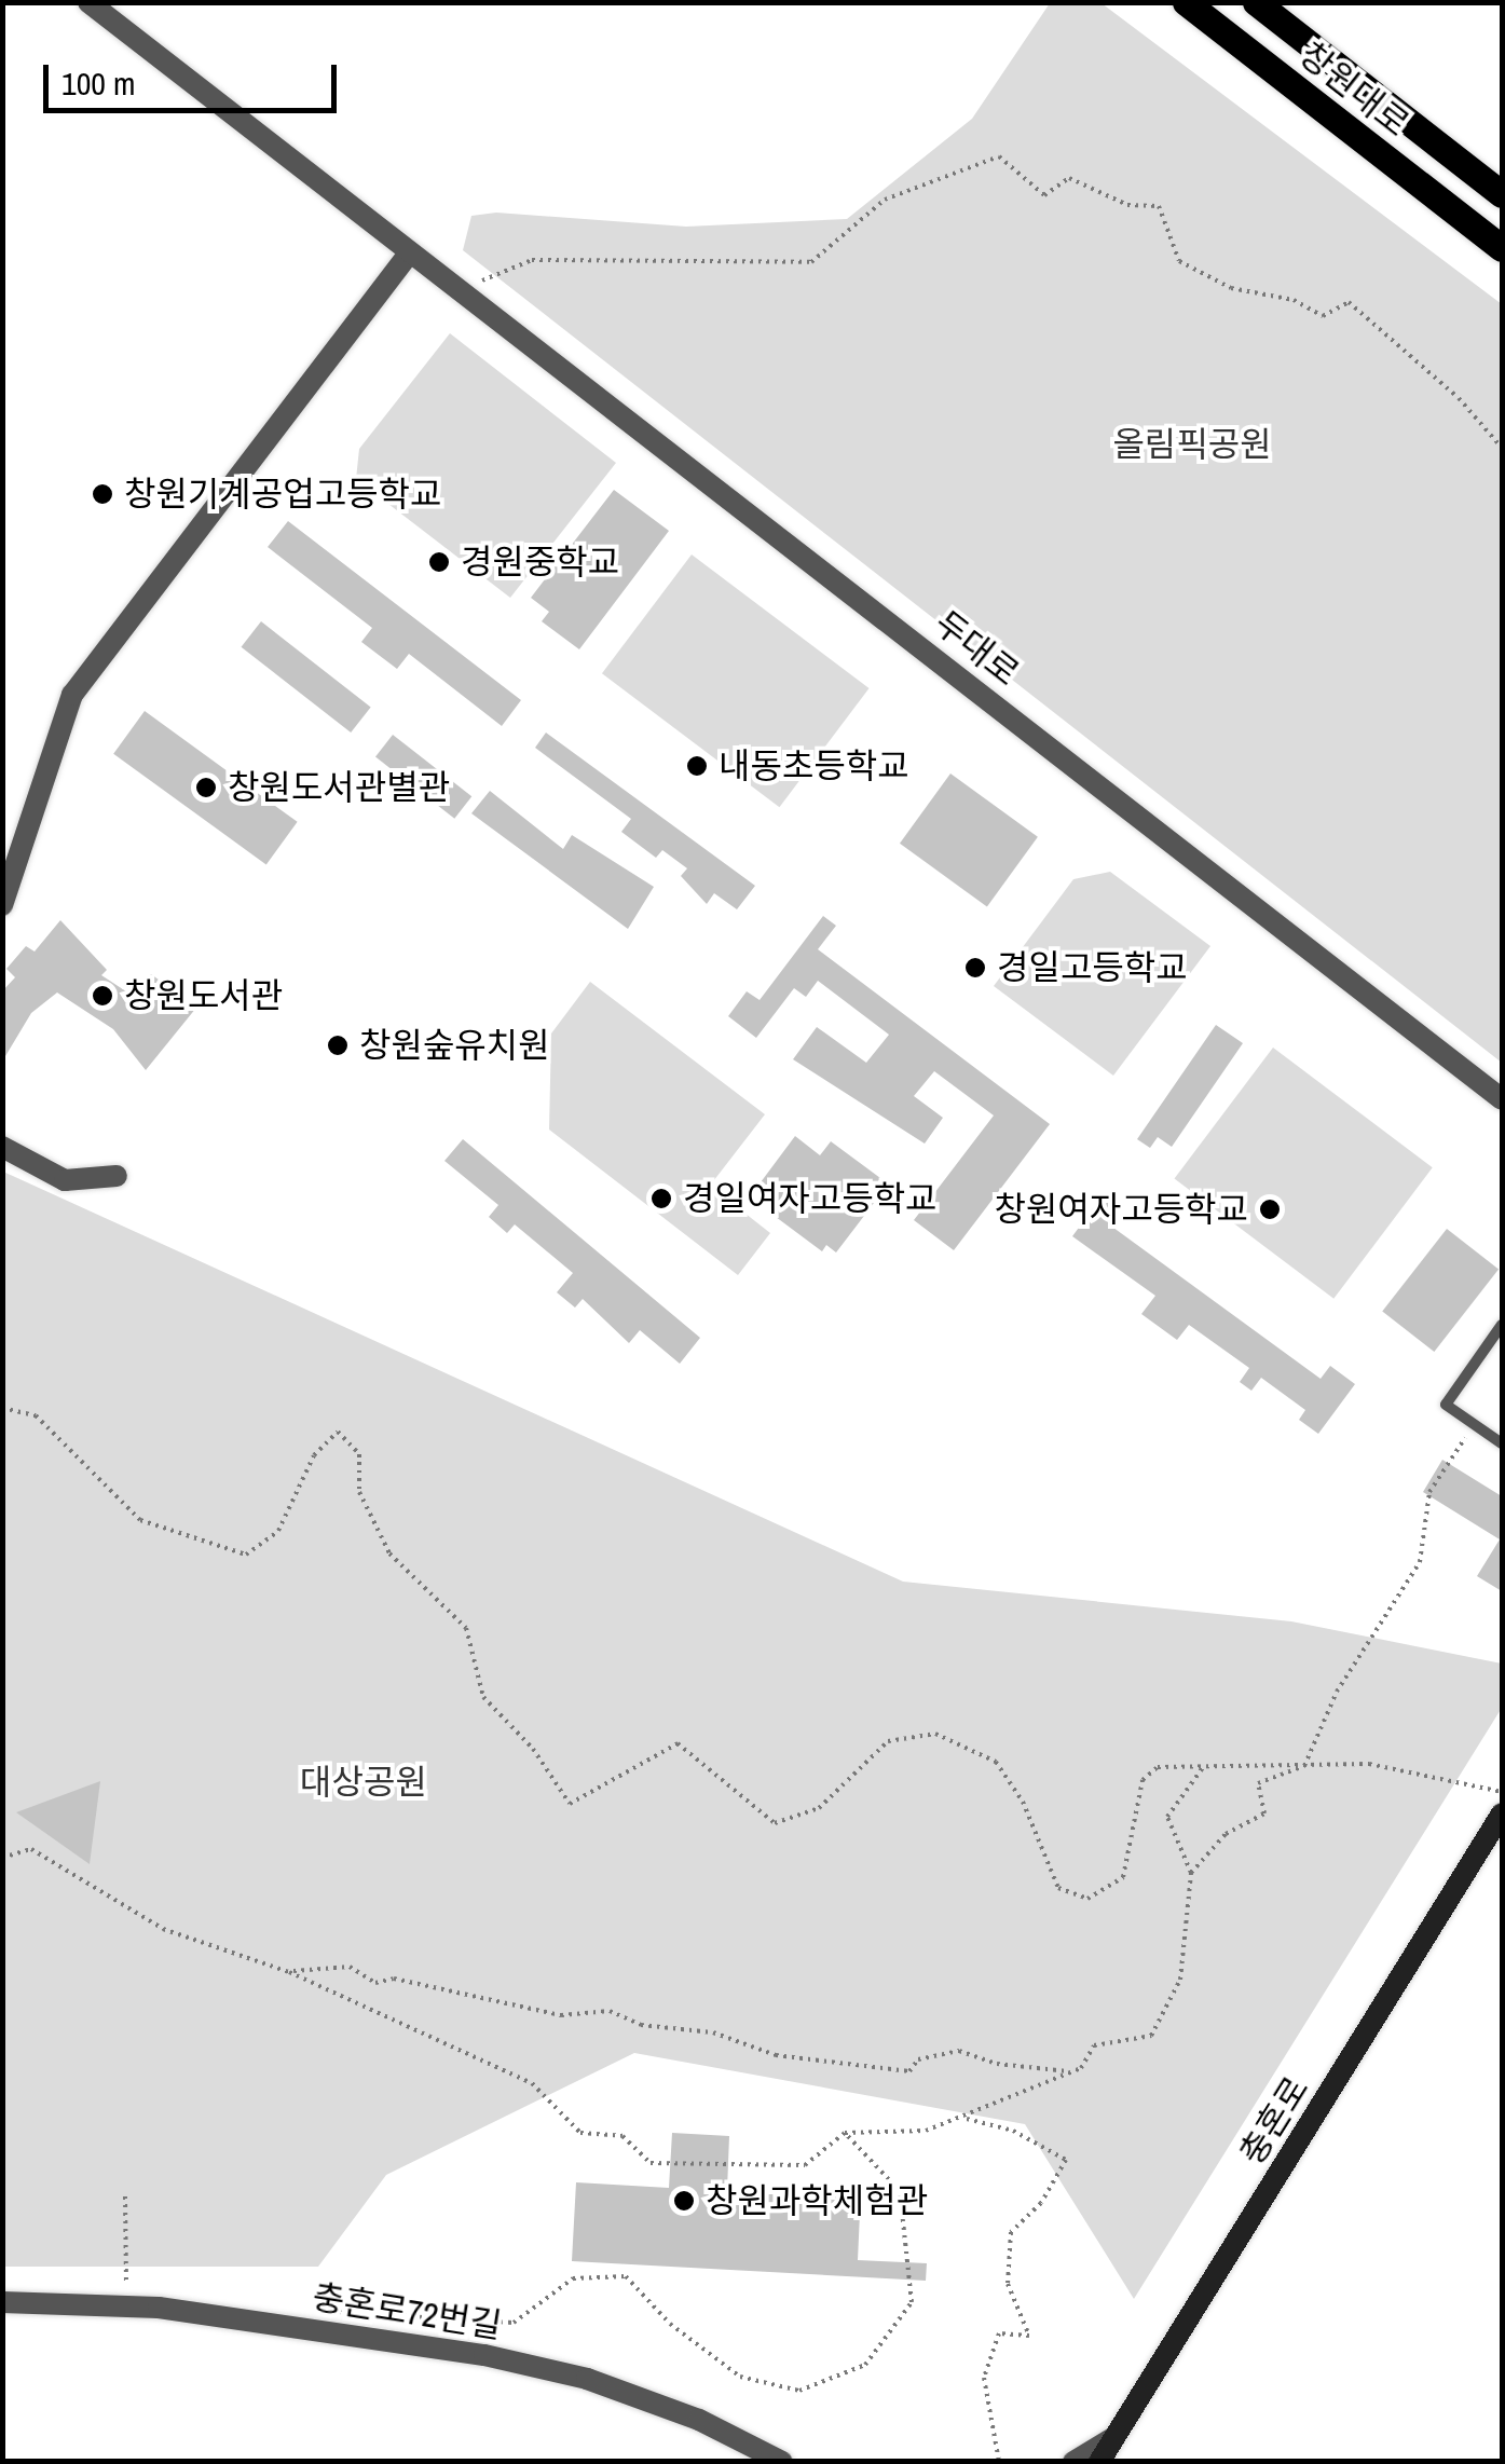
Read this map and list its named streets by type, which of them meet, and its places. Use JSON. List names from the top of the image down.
{
  "streets": {
    "main road": ["창원대로", "충혼로"],
    "street": ["두대로", "충혼로72번길"]
  },
  "parks": ["올림픽공원", "대상공원"],
  "places": [
    "창원기계공업고등학교",
    "경원중학교",
    "내동초등학교",
    "창원도서관별관",
    "경일고등학교",
    "창원도서관",
    "창원숲유치원",
    "경일여자고등학교",
    "창원여자고등학교",
    "창원과학체험관"
  ],
  "scale_bar": "100 m"
}
